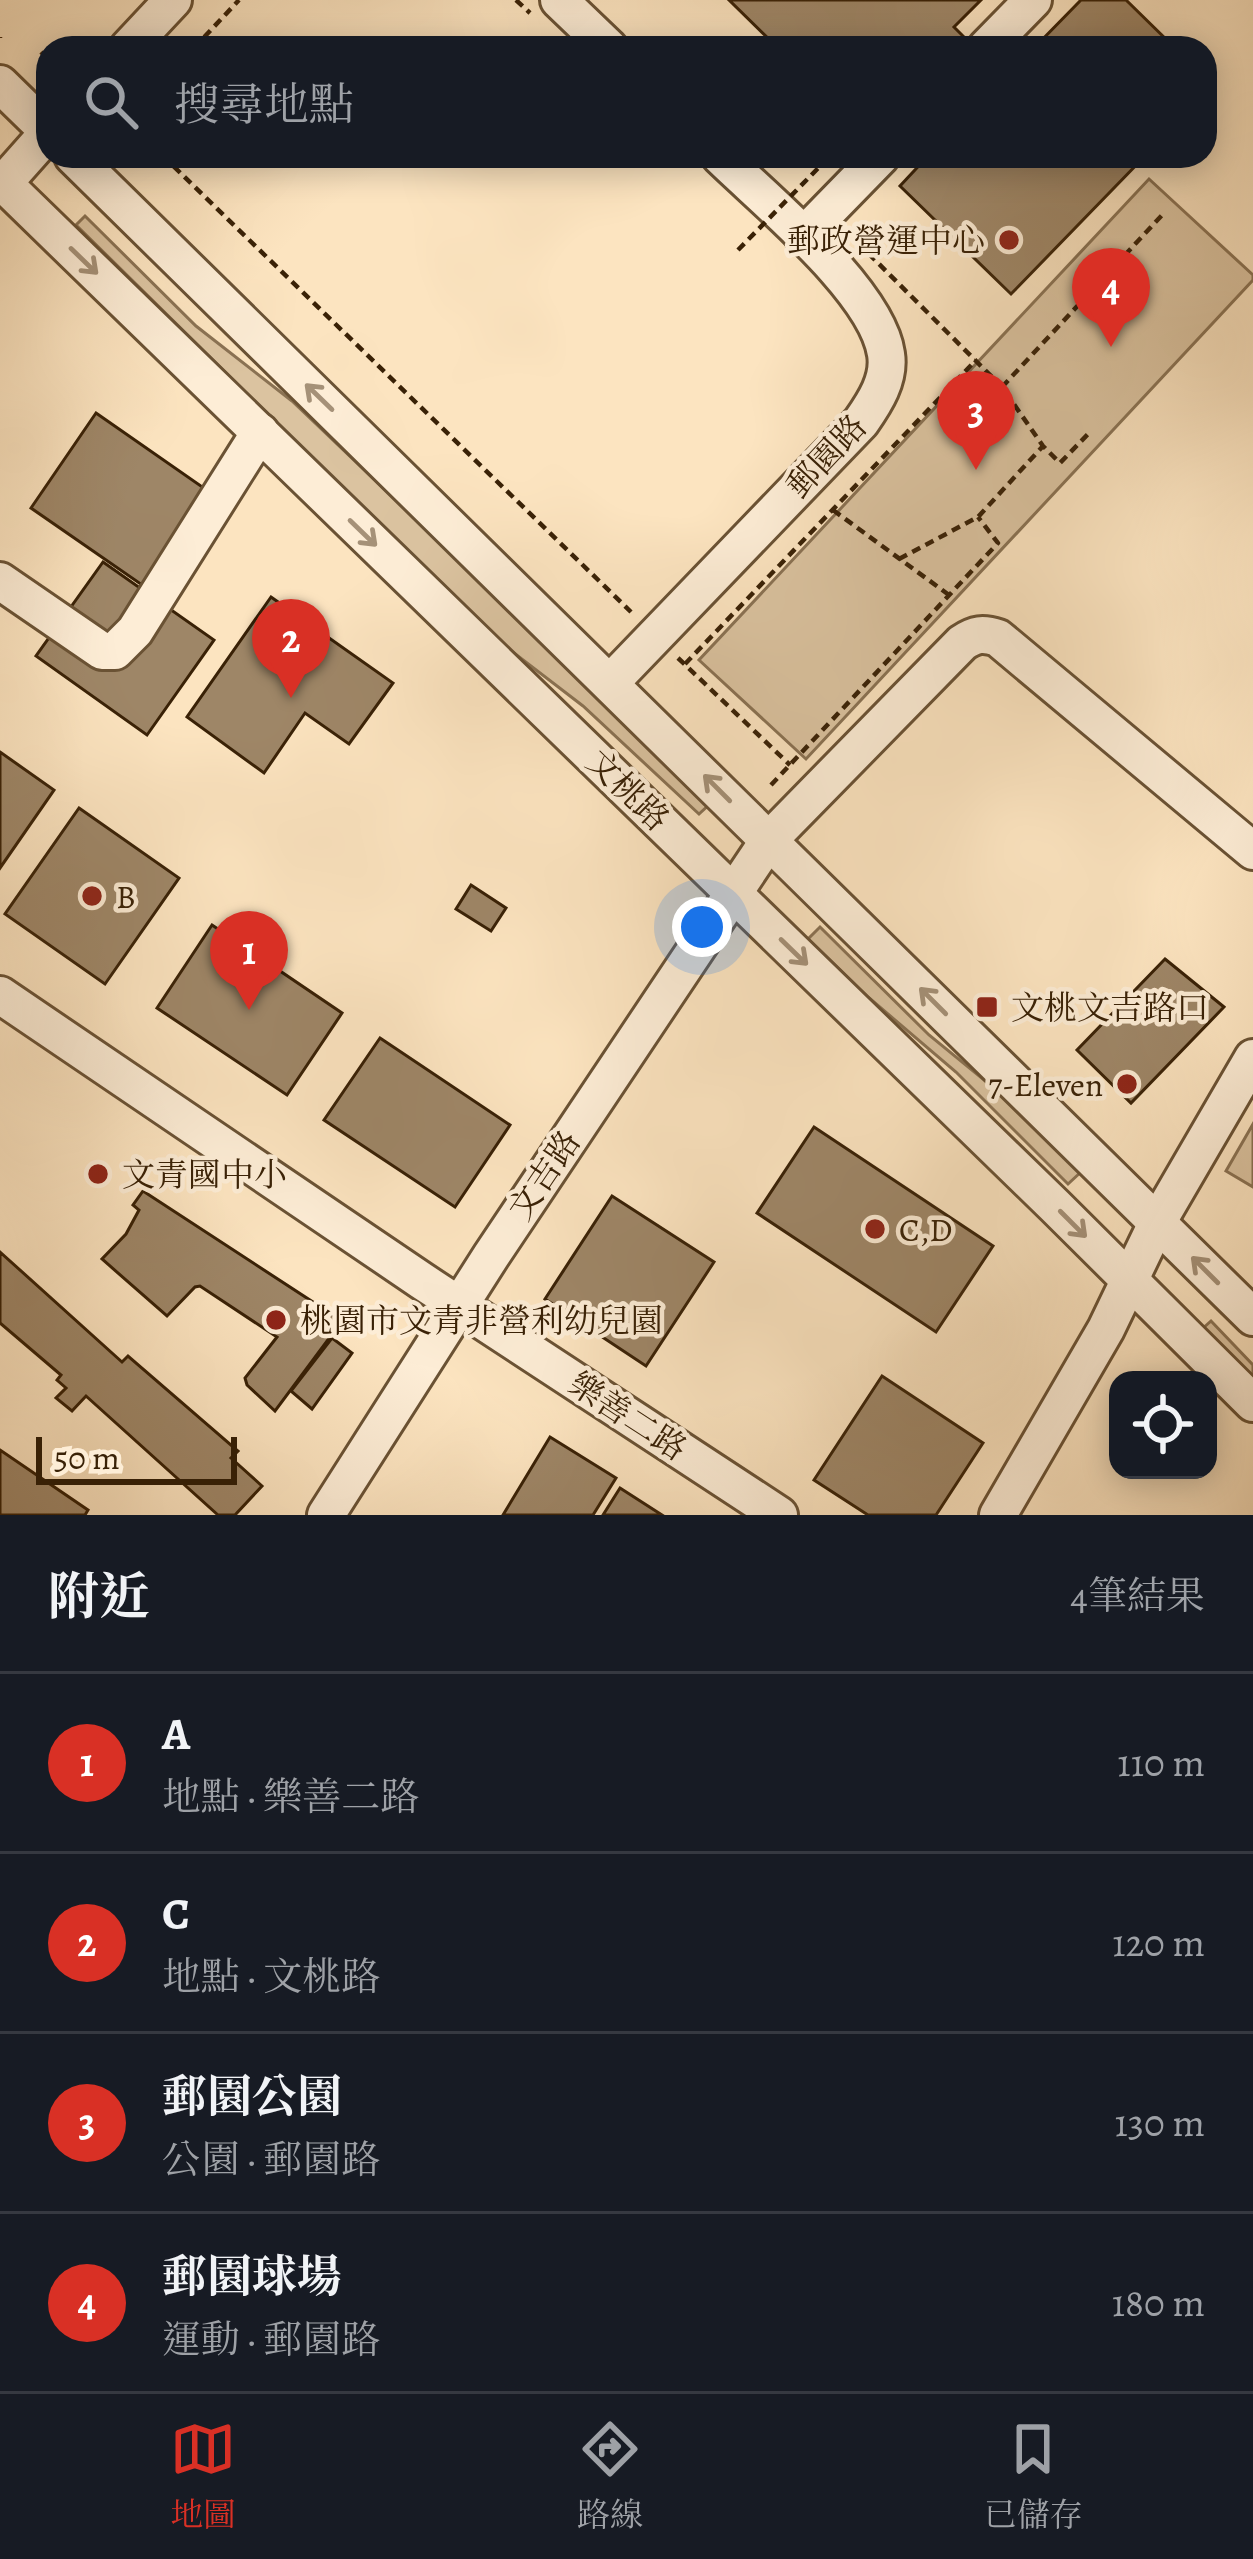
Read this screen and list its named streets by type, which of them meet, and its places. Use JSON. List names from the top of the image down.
{
  "streets": {
    "street": [
      "郵園路",
      "文桃路",
      "文吉路",
      "樂善二路"
    ]
  },
  "crossings": [
    ["郵園路", "文桃路"],
    ["文桃路", "文吉路"],
    ["文吉路", "樂善二路"]
  ],
  "places": {
    "other": [
      "郵政營運中心",
      "B",
      "7-Eleven",
      "文青國中小",
      "C,D",
      "桃園市文青非營利幼兒園"
    ],
    "transit": ["文桃文吉路口"]
  },
  "scale_bar": "50 m",
  "page": {
    "search": "搜尋地點",
    "pins": [
      "4",
      "3",
      "2",
      "1"
    ],
    "scale": "50 m",
    "heading": ["附近", "4筆結果"],
    "list": [
      {
        "mark": "1",
        "name": "A",
        "note": "地點 · 樂善二路",
        "value": "110 m"
      },
      {
        "mark": "2",
        "name": "C",
        "note": "地點 · 文桃路",
        "value": "120 m"
      },
      {
        "mark": "3",
        "name": "郵園公園",
        "note": "公園 · 郵園路",
        "value": "130 m"
      },
      {
        "mark": "4",
        "name": "郵園球場",
        "note": "運動 · 郵園路",
        "value": "180 m"
      }
    ],
    "nav": ["地圖", "路線", "已儲存"]
  }
}
